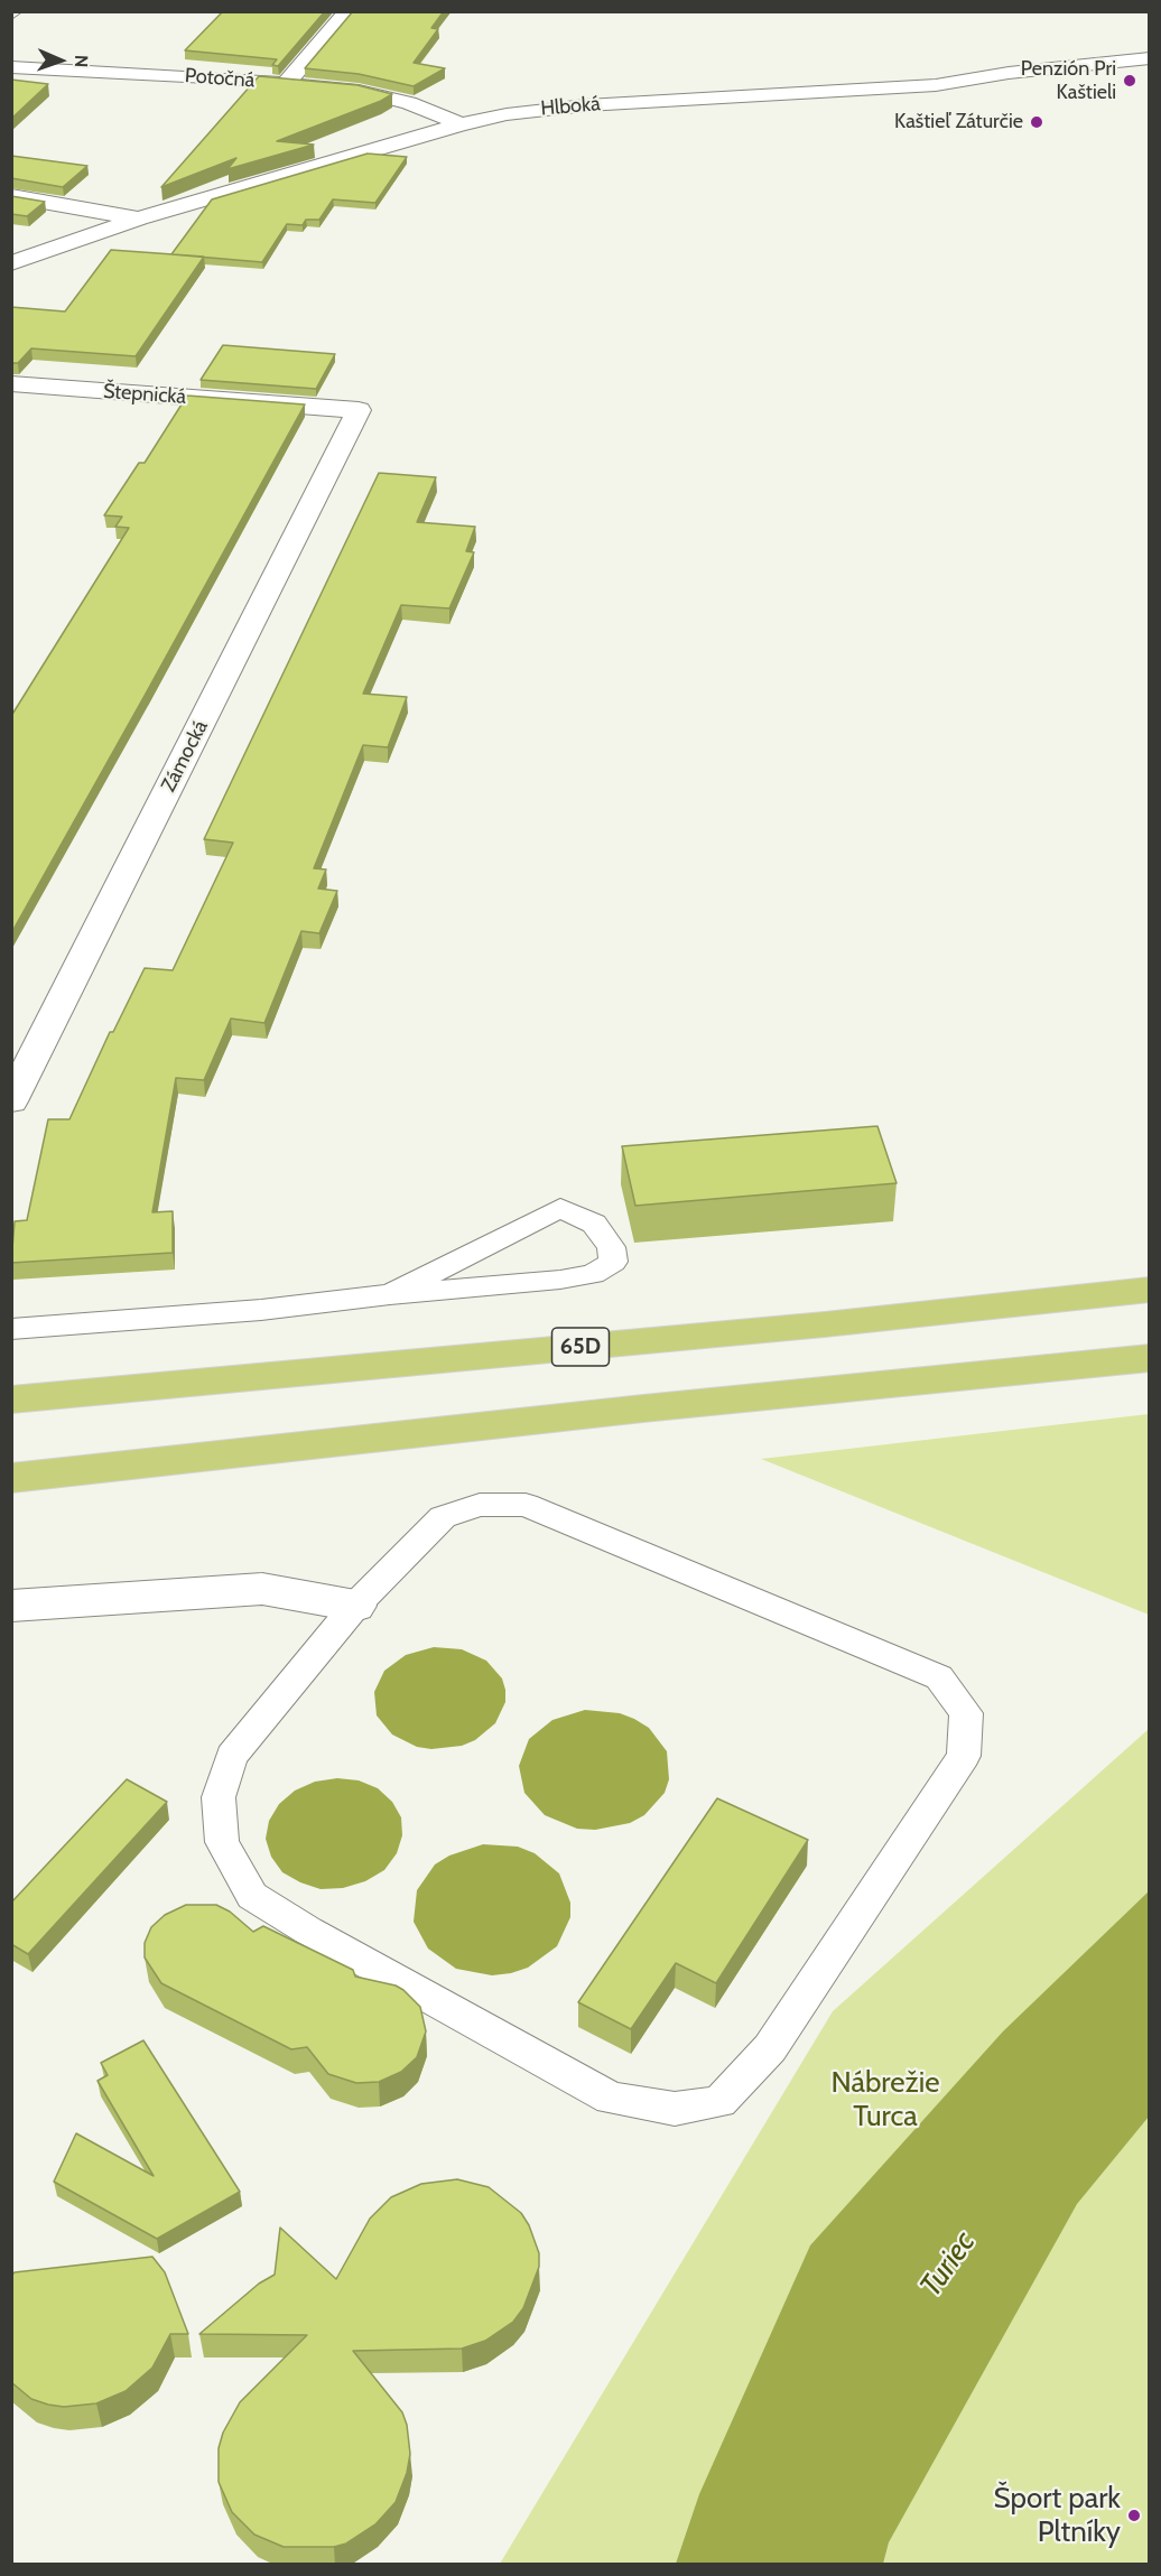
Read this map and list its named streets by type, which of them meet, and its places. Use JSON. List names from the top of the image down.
{
  "streets": {
    "main road": ["65D"],
    "street": [
      "Potočná",
      "Hlboká",
      "Štepnická",
      "Zámocká"
    ]
  },
  "crossings": [
    ["Potočná", "Hlboká"],
    ["Štepnická", "Zámocká"]
  ],
  "water": ["Turiec"],
  "parks": ["Nábrežie Turca"],
  "places": ["Penzión Pri Kaštieli", "Kaštieľ Záturčie", "Šport park Pltníky"],
  "north": "right"
}
